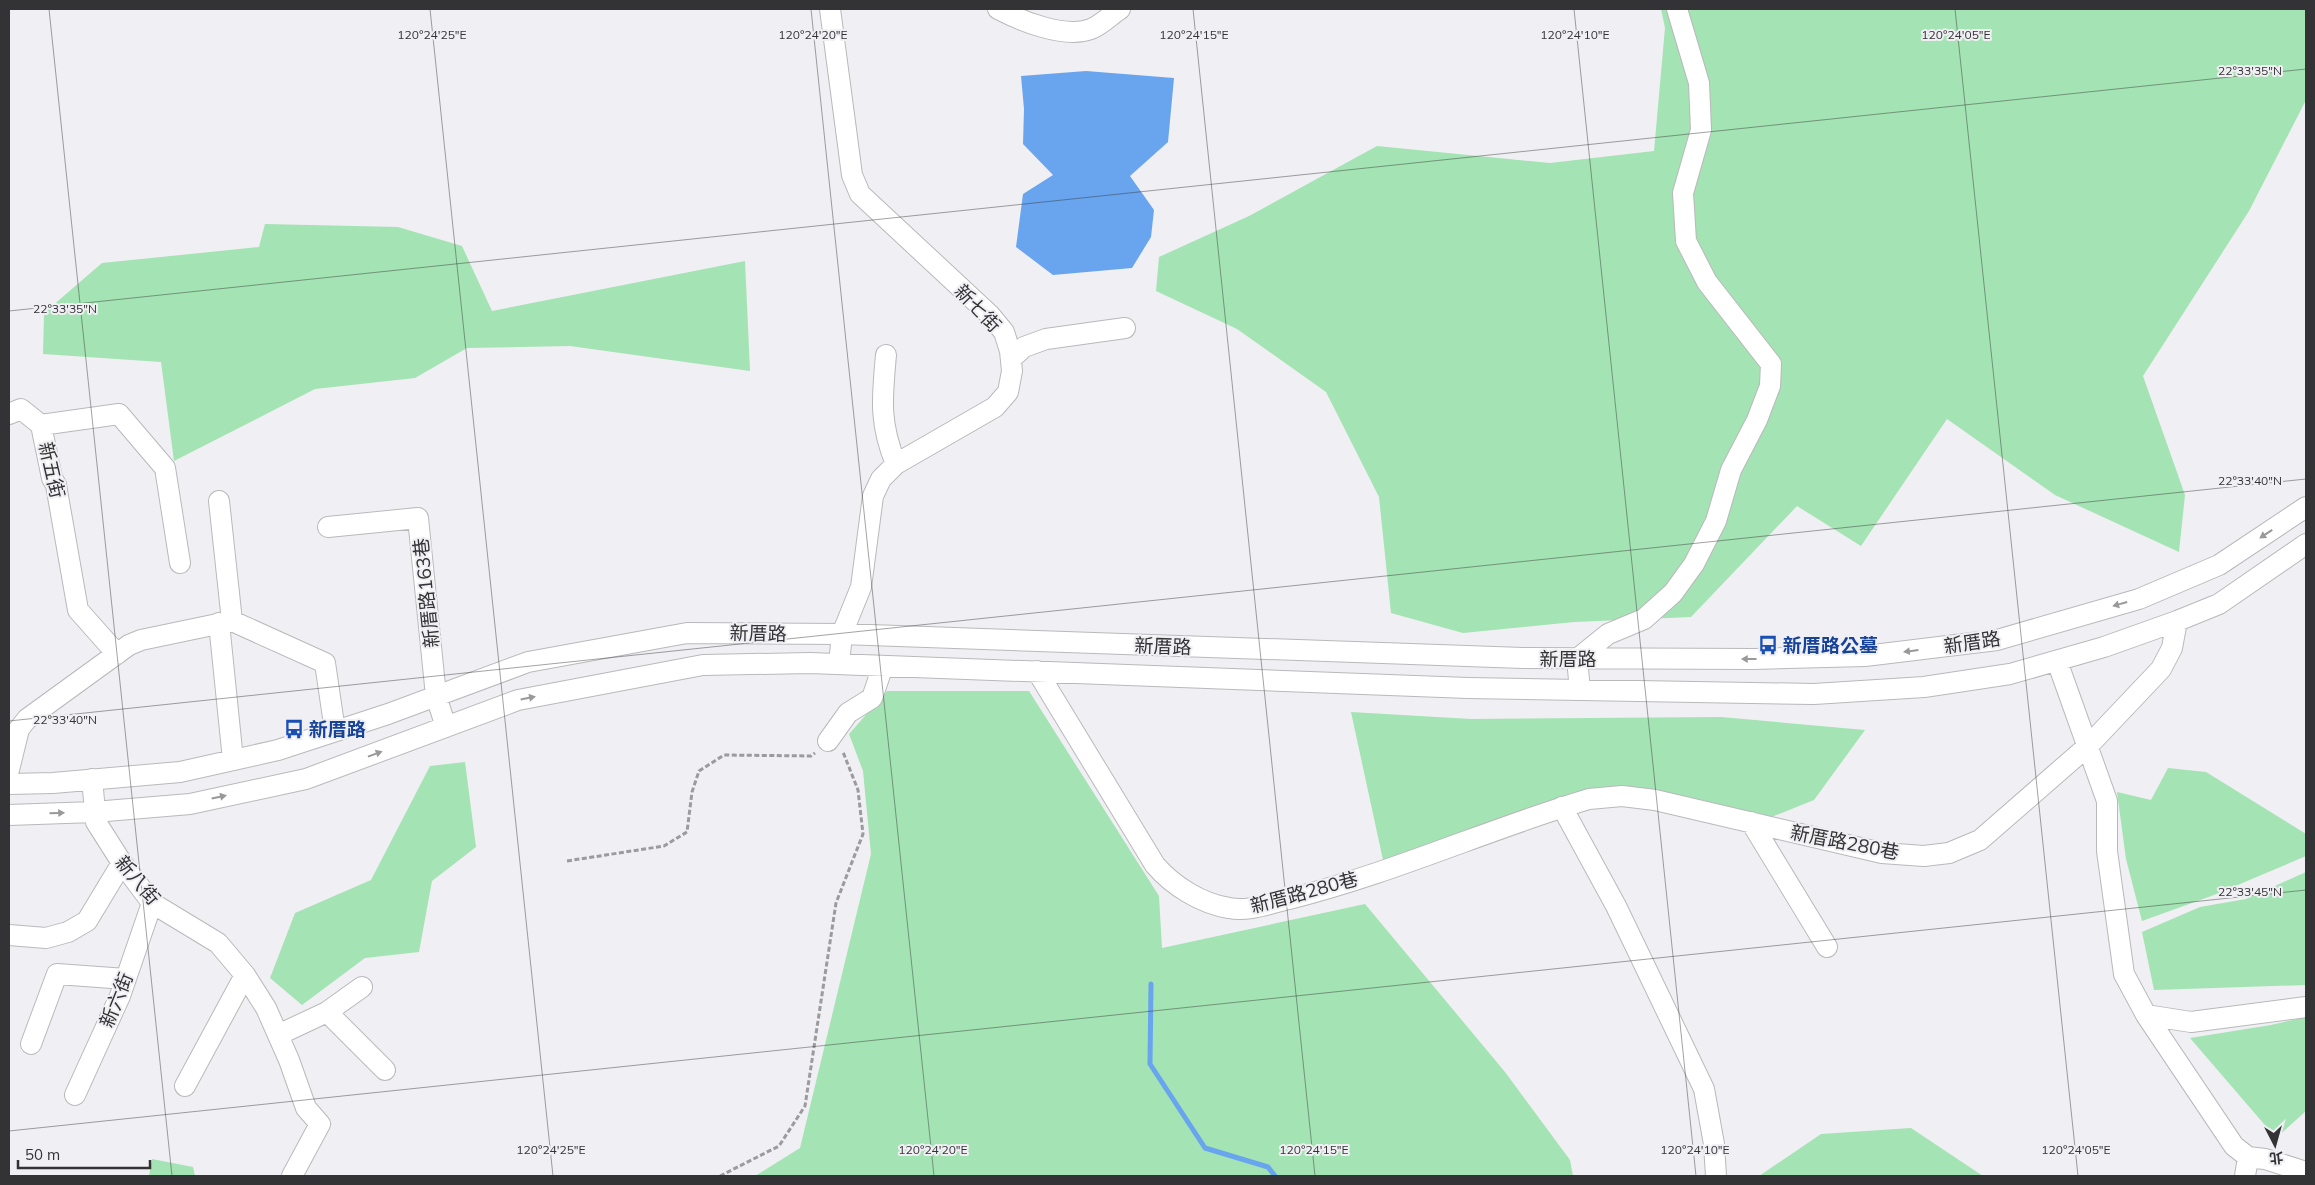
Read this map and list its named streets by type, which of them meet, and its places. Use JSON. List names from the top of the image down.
{
  "streets": {
    "street": [
      "新七街",
      "新五街",
      "新厝路163巷",
      "新厝路",
      "新厝路280巷",
      "新八街",
      "新六街"
    ]
  },
  "crossings": [
    ["新七街", "新厝路"],
    ["新厝路163巷", "新厝路"],
    ["新厝路", "新厝路280巷"],
    ["新厝路", "新八街"],
    ["新八街", "新六街"]
  ],
  "places": {
    "bus stop": ["新厝路公墓", "新厝路"]
  },
  "scale_bar": "50 m",
  "north": "bottom",
  "coordinates": [
    "120°24'25\"E",
    "120°24'20\"E",
    "120°24'15\"E",
    "120°24'10\"E",
    "120°24'05\"E",
    "22°33'35\"N",
    "22°33'40\"N",
    "22°33'45\"N"
  ]
}
